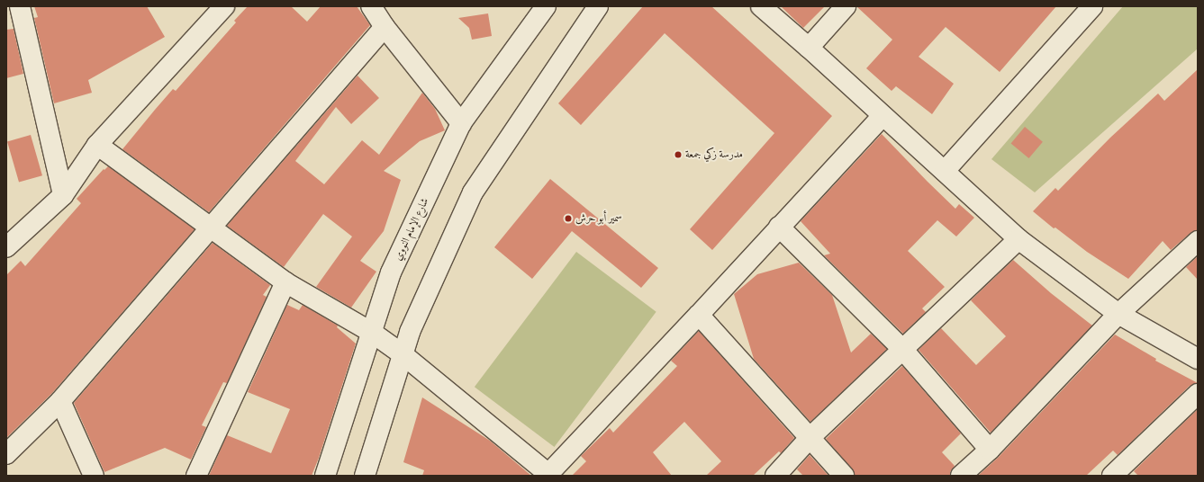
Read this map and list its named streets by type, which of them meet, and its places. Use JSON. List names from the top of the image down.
{
  "streets": {
    "street": ["شارع الإمام النووي"]
  },
  "places": ["مدرسة زكي جمعة", "سمير أبو حرش"]
}
